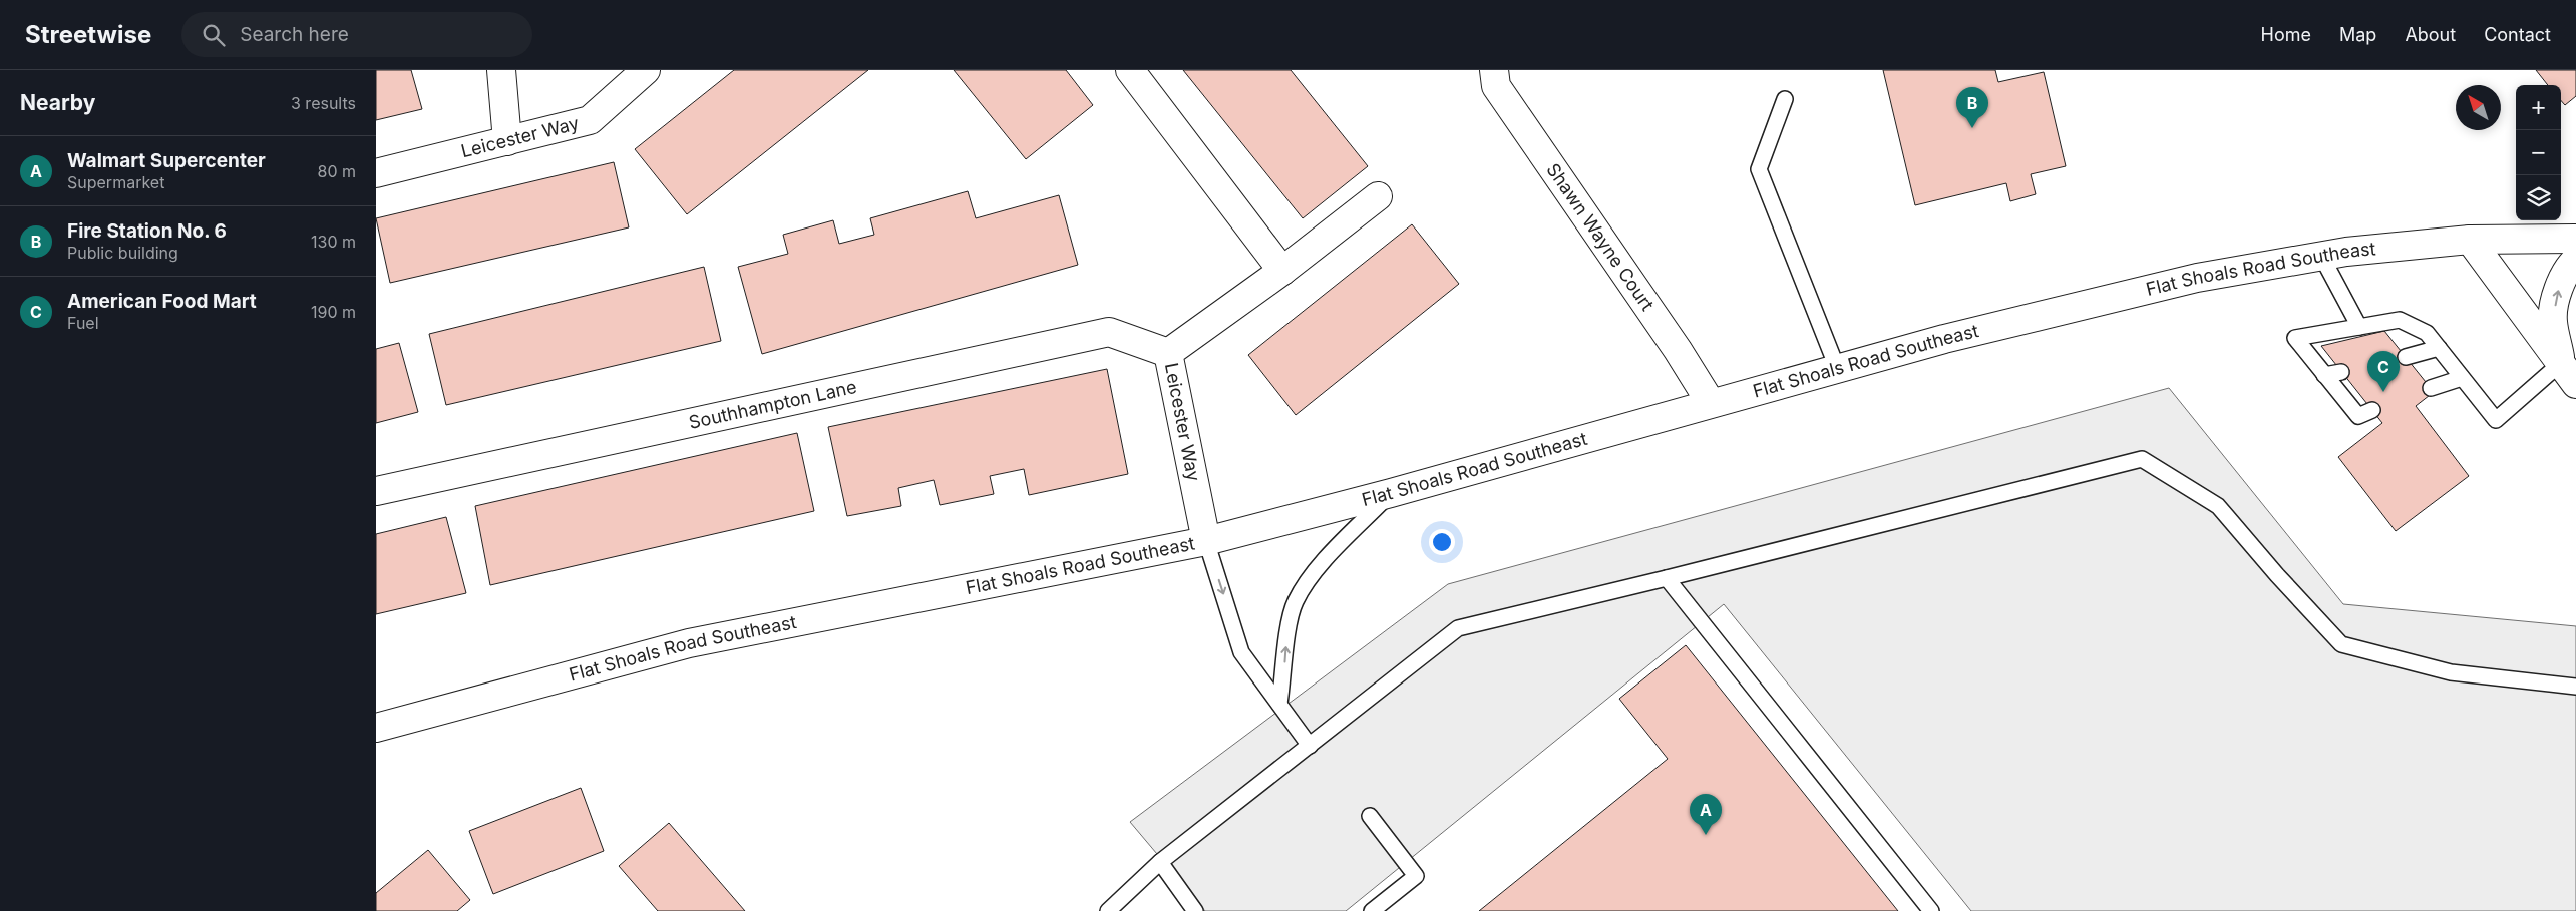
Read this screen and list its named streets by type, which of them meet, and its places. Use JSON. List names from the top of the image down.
{
  "streets": {
    "street": [
      "Leicester Way",
      "Shawn Wayne Court",
      "Flat Shoals Road Southeast",
      "Southhampton Lane"
    ]
  },
  "crossings": [
    ["Leicester Way", "Flat Shoals Road Southeast"],
    ["Leicester Way", "Southhampton Lane"],
    ["Shawn Wayne Court", "Flat Shoals Road Southeast"]
  ],
  "north": "top left",
  "page": {
    "header": "Streetwise",
    "search": "Search here",
    "nav": [
      "Home",
      "Map",
      "About",
      "Contact"
    ],
    "heading": ["Nearby", "3 results"],
    "map_buttons": ["+", "−"],
    "pins": ["B", "C", "A"],
    "list": [
      {
        "mark": "A",
        "name": "Walmart Supercenter",
        "note": "Supermarket",
        "value": "80 m"
      },
      {
        "mark": "B",
        "name": "Fire Station No. 6",
        "note": "Public building",
        "value": "130 m"
      },
      {
        "mark": "C",
        "name": "American Food Mart",
        "note": "Fuel",
        "value": "190 m"
      }
    ]
  }
}
